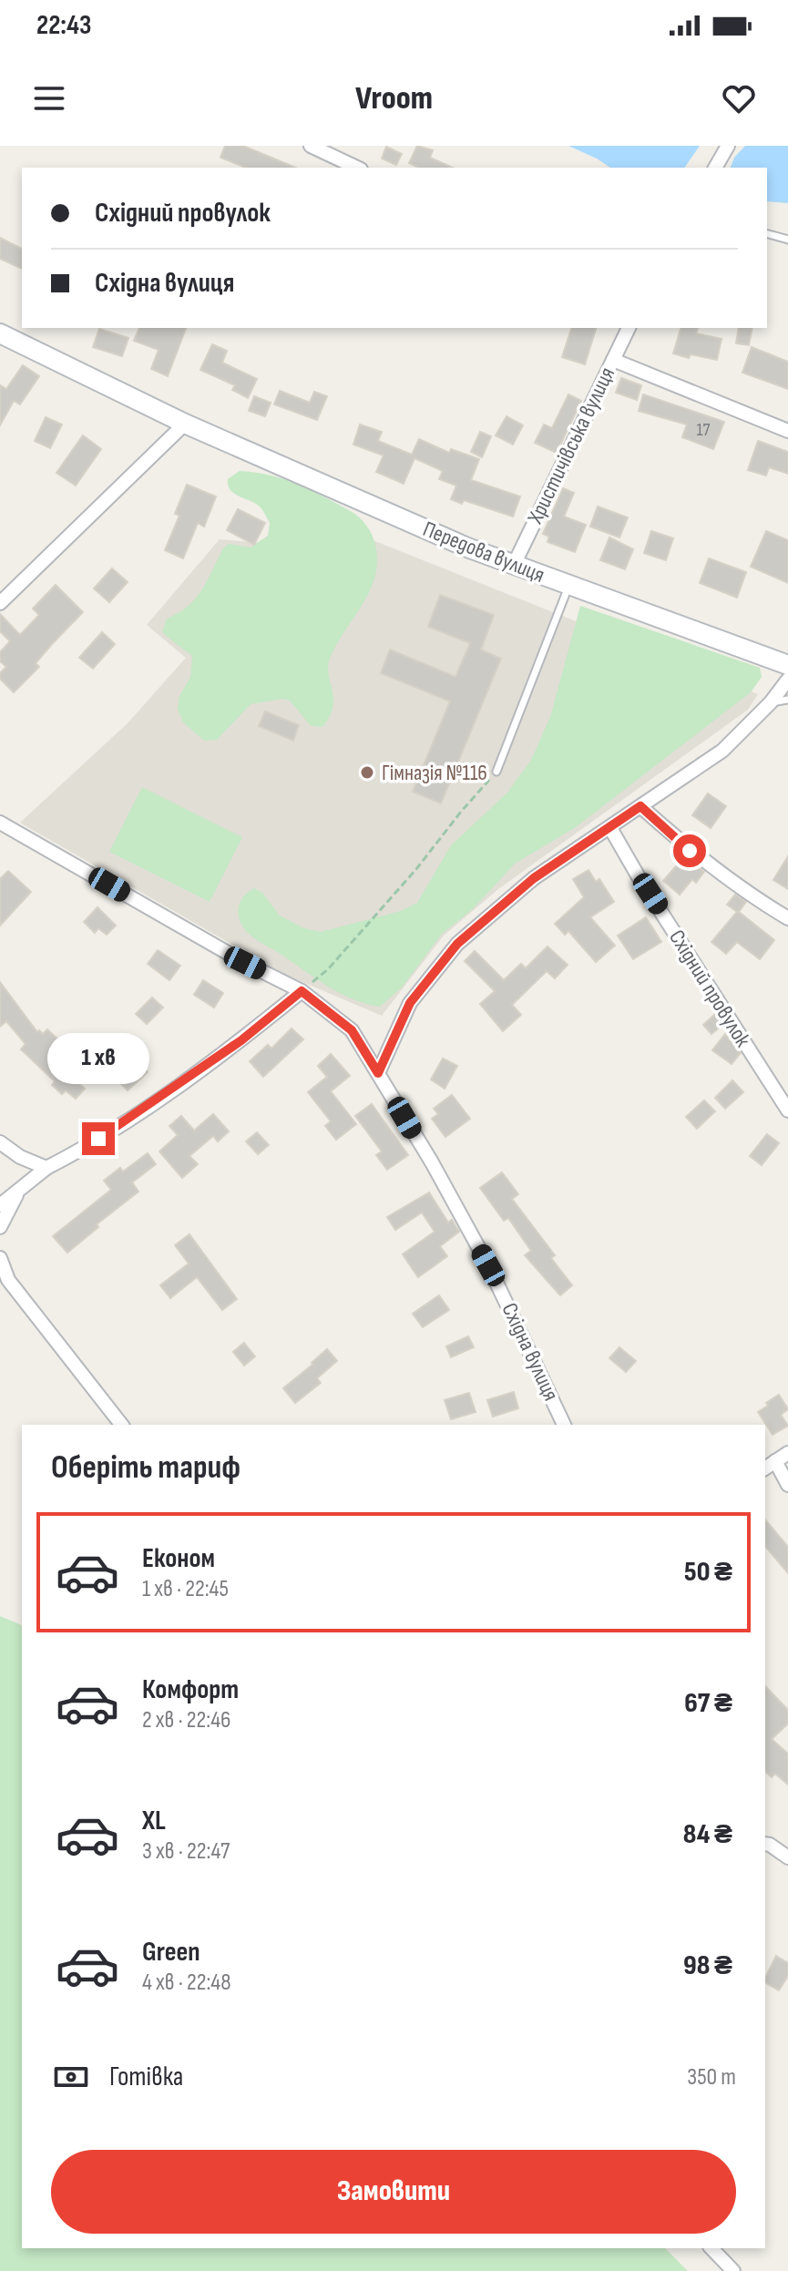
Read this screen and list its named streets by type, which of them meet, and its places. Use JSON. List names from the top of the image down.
{
  "streets": {
    "street": [
      "Христичівська вулиця",
      "Передова вулиця",
      "Східний провулок",
      "Східна вулиця"
    ]
  },
  "crossings": [
    ["Христичівська вулиця", "Передова вулиця"]
  ],
  "places": ["Гімназія №116"],
  "house_numbers": ["17"],
  "page": {
    "status": "22:43",
    "header": "Vroom",
    "banner": ["Східний провулок", "Східна вулиця"],
    "bubble": "1 хв",
    "heading": "Оберіть тариф",
    "list": [
      {
        "name": "Економ",
        "note": "1 хв · 22:45",
        "value": "50 ₴"
      },
      {
        "name": "Комфорт",
        "note": "2 хв · 22:46",
        "value": "67 ₴"
      },
      {
        "name": "XL",
        "note": "3 хв · 22:47",
        "value": "84 ₴"
      },
      {
        "name": "Green",
        "note": "4 хв · 22:48",
        "value": "98 ₴"
      }
    ],
    "pay": ["Готівка", "350 m"],
    "buttons": "Замовити"
  }
}
